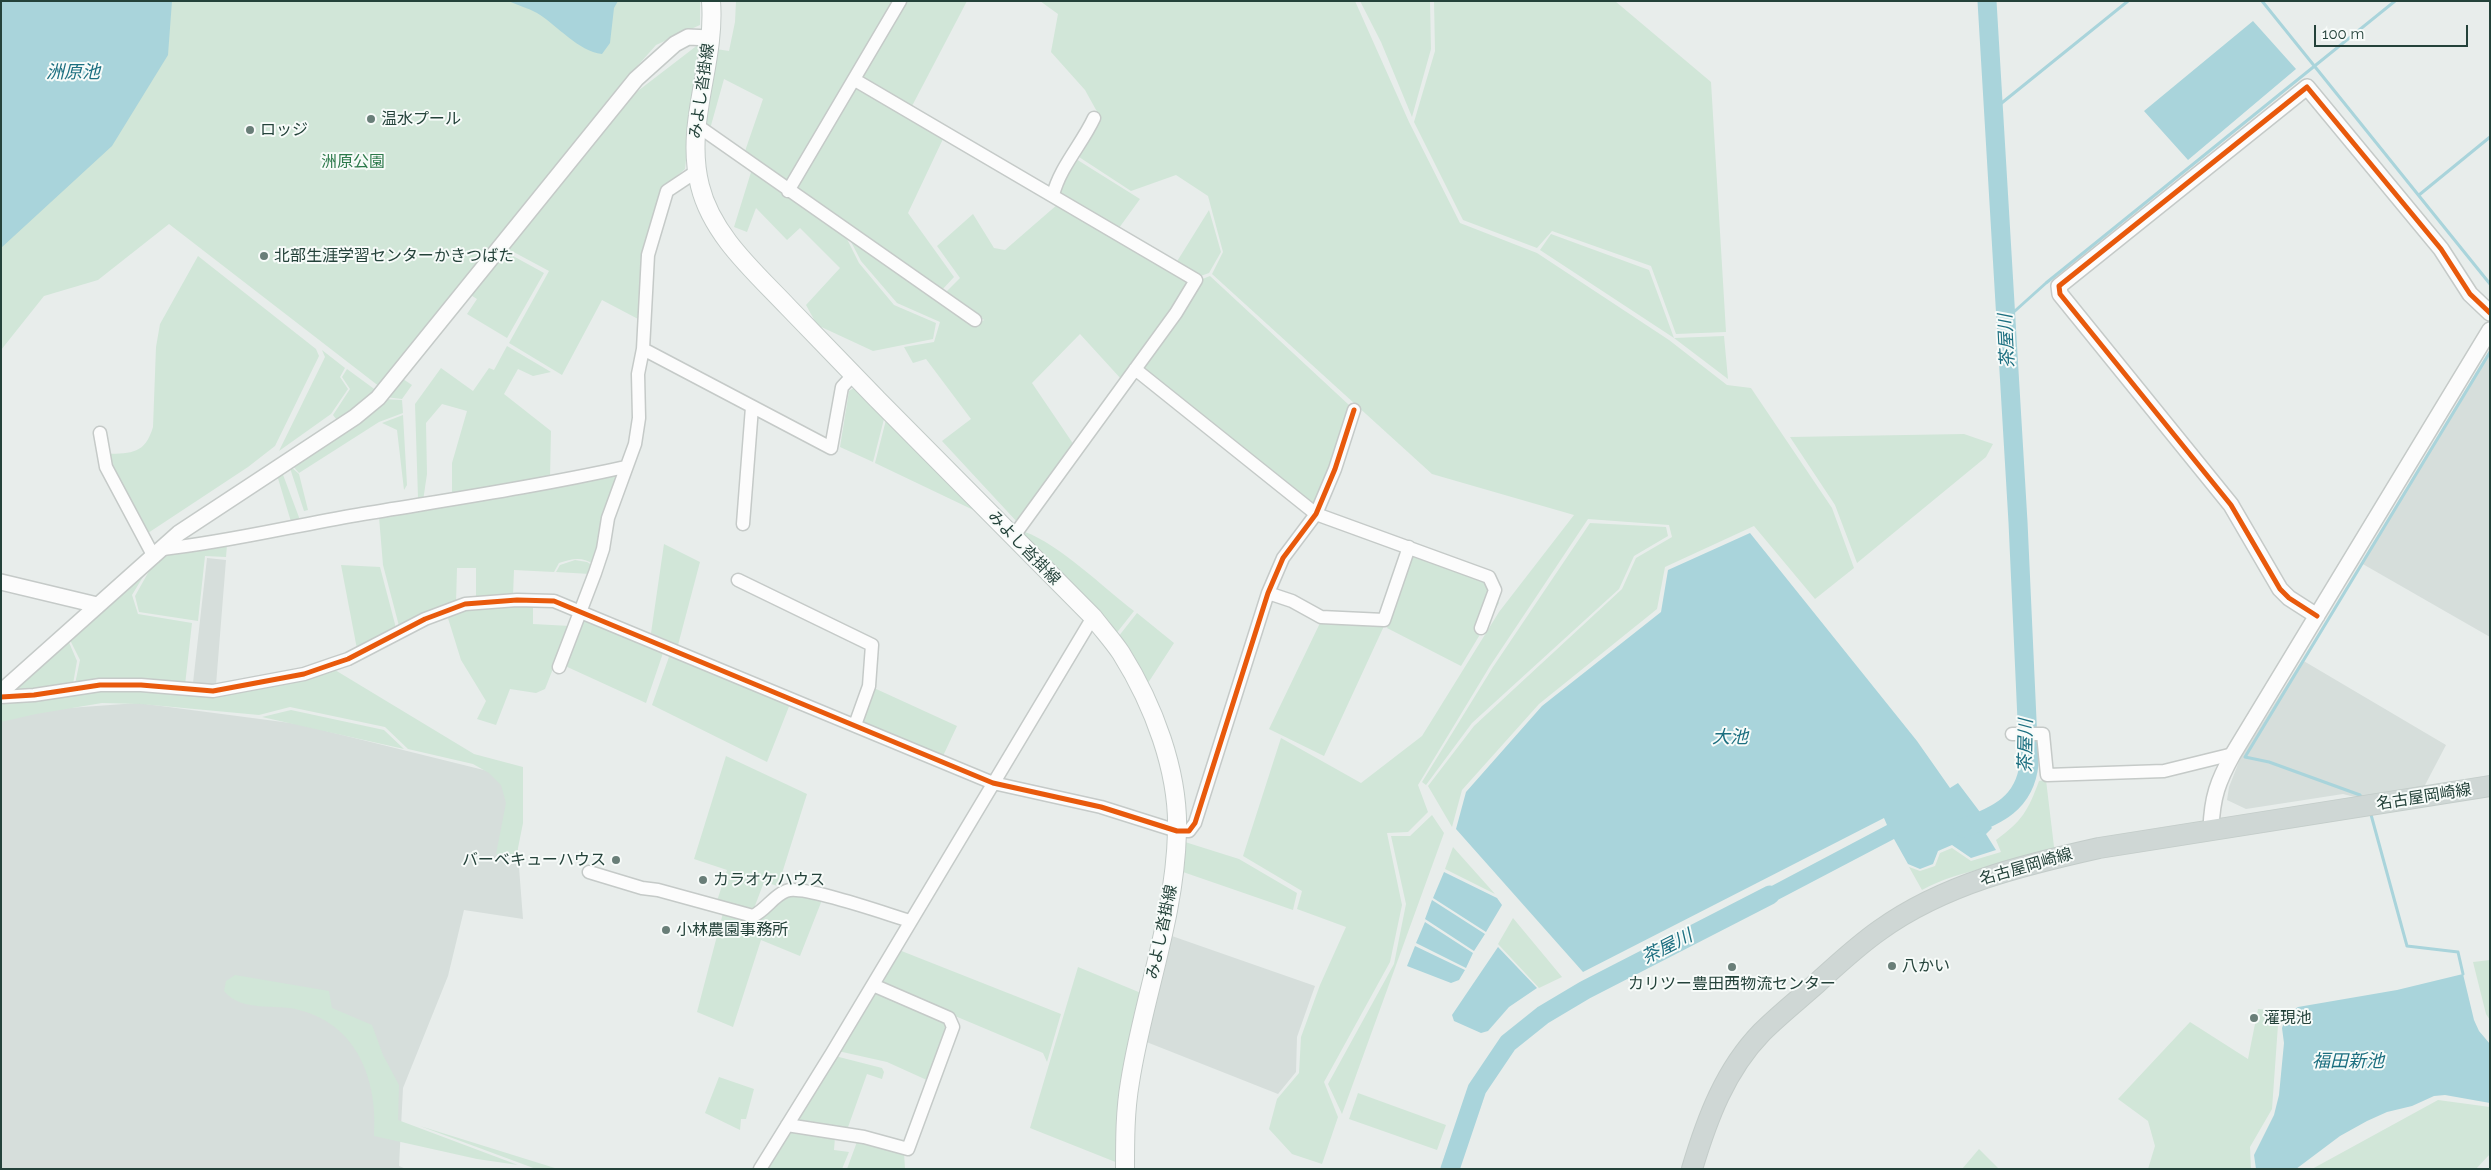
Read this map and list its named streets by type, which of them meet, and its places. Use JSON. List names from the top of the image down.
{
  "streets": {
    "main road": ["みよし沓掛線", "名古屋岡崎線"]
  },
  "water": [
    "洲原池",
    "茶屋川",
    "大池",
    "福田新池"
  ],
  "parks": ["洲原公園"],
  "places": [
    "温水プール",
    "ロッジ",
    "北部生涯学習センターかきつばた",
    "バーベキューハウス",
    "カラオケハウス",
    "小林農園事務所",
    "八かい",
    "カリツー豊田西物流センター",
    "灌現池"
  ],
  "scale_bar": "100 m"
}
